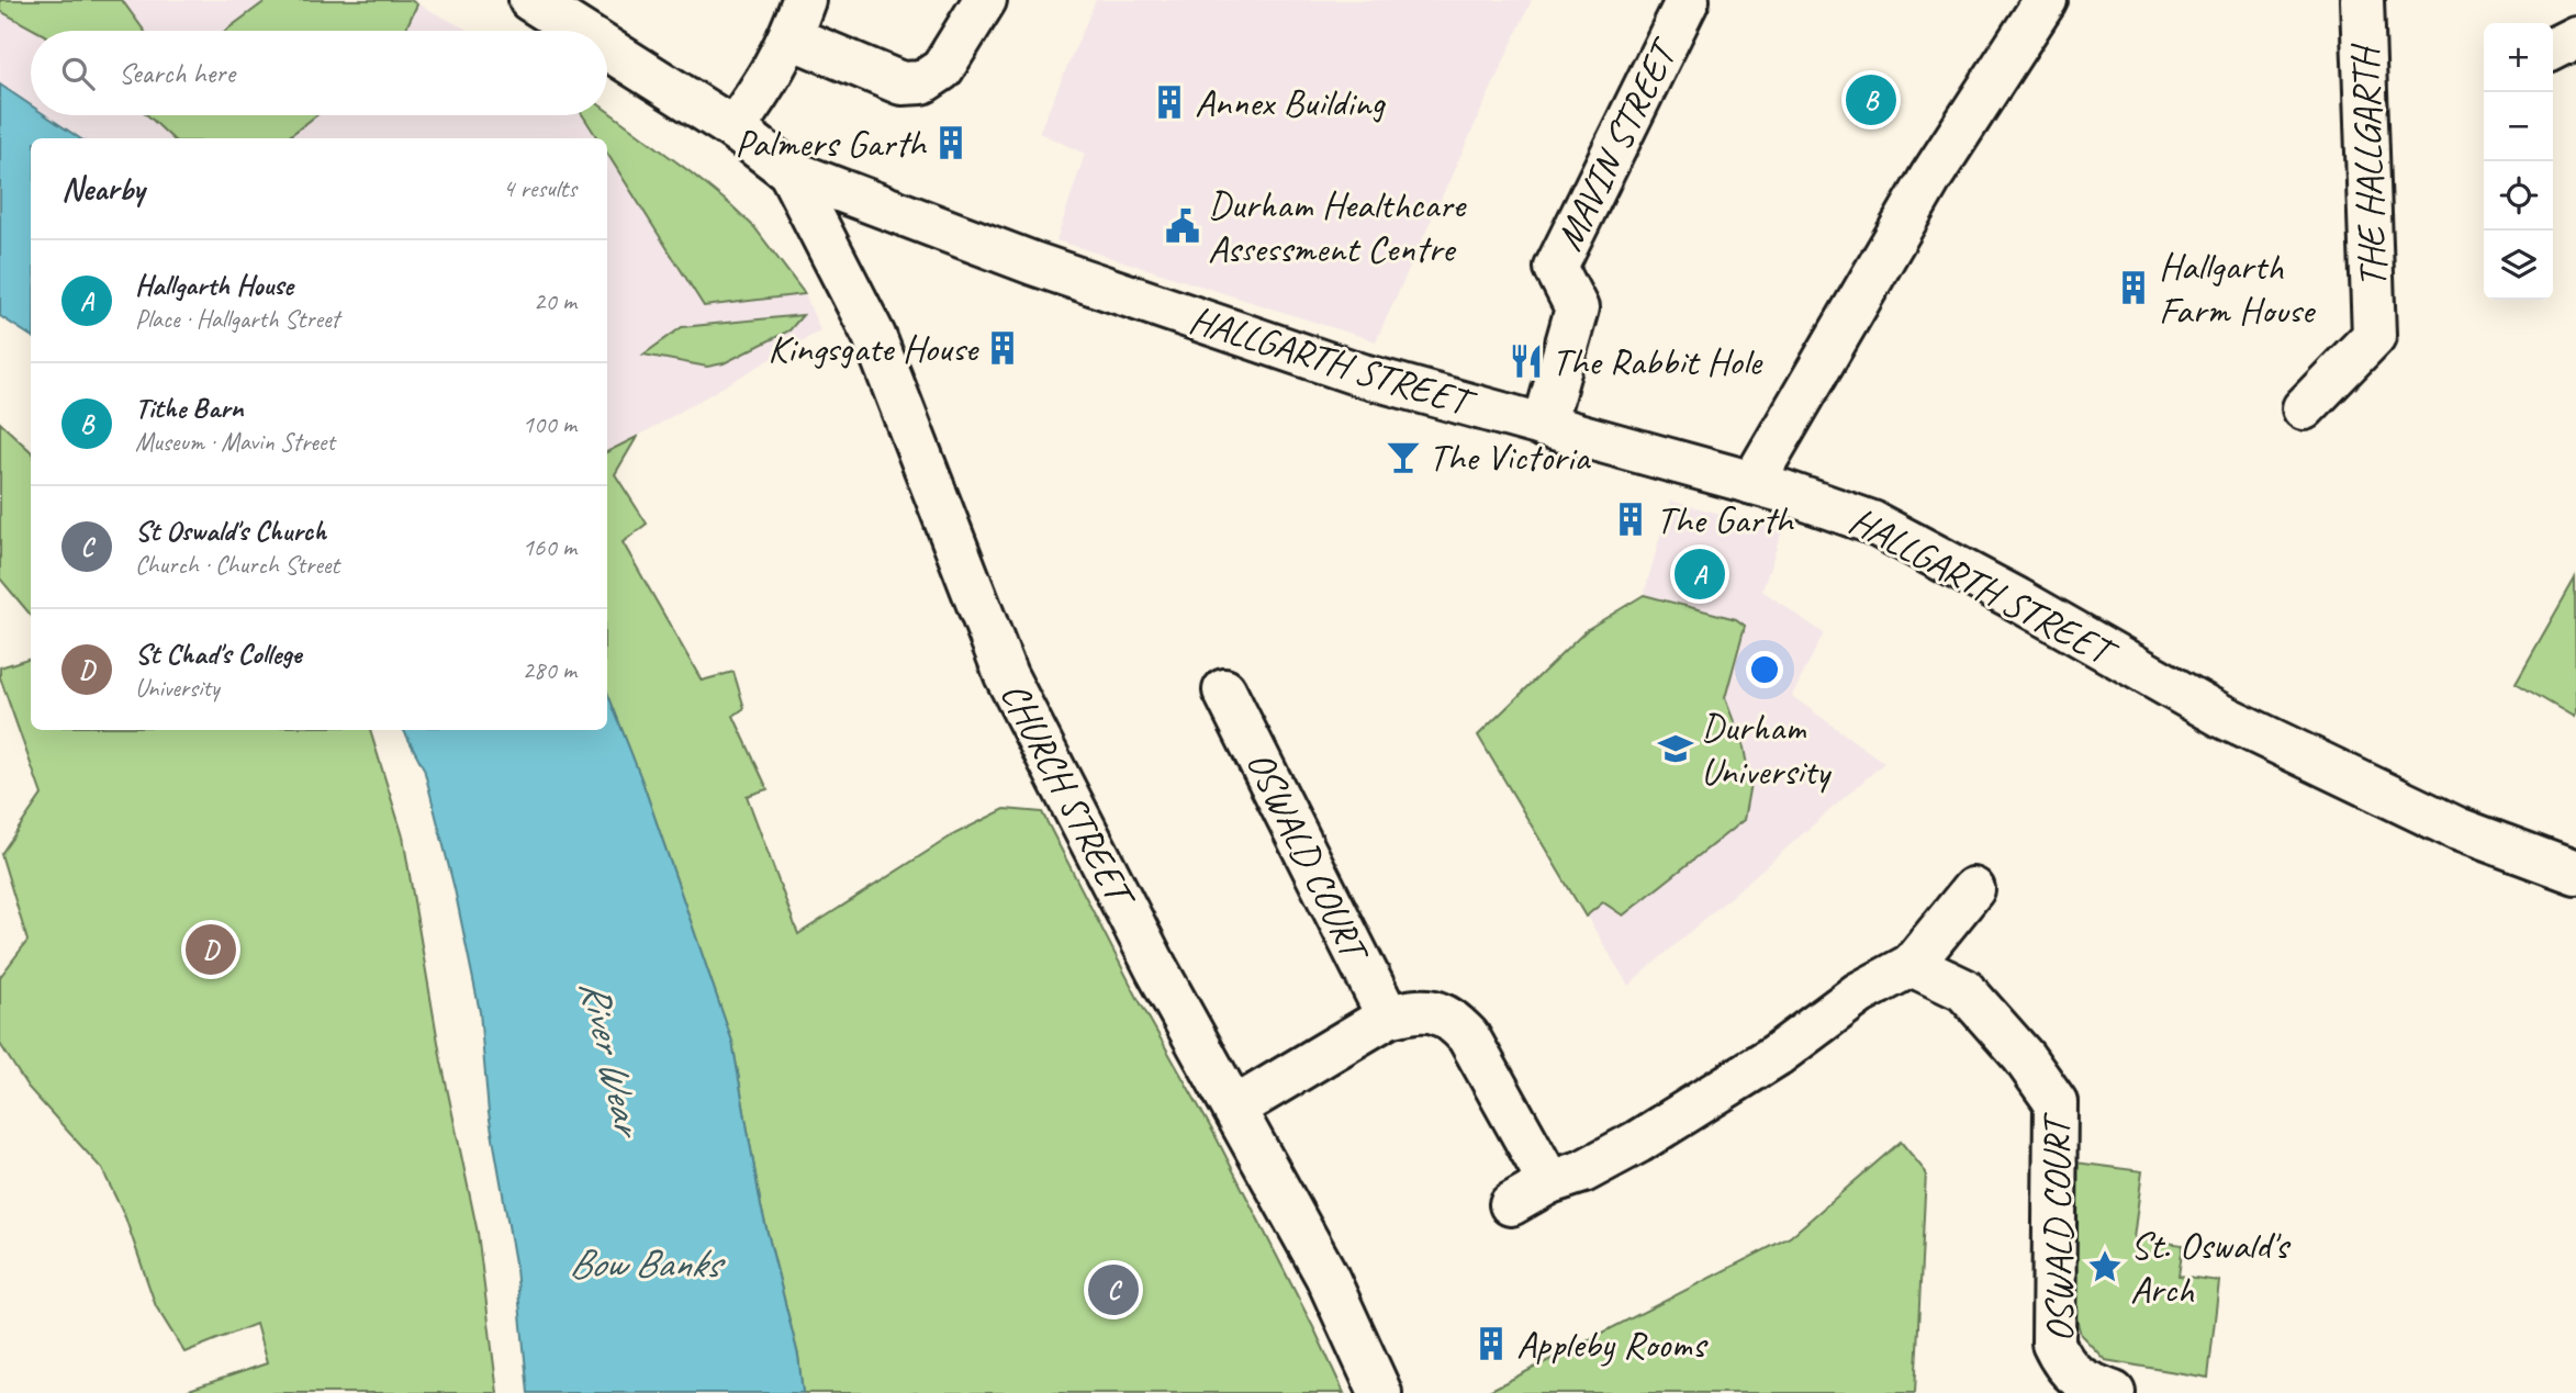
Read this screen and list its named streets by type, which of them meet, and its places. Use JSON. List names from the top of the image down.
{
  "streets": {
    "street": [
      "MAVIN STREET",
      "THE HALLGARTH",
      "HALLGARTH STREET",
      "CHURCH STREET",
      "OSWALD COURT"
    ]
  },
  "crossings": [
    ["MAVIN STREET", "HALLGARTH STREET"],
    ["HALLGARTH STREET", "CHURCH STREET"]
  ],
  "water": ["River Wear", "Bow Banks"],
  "places": {
    "building": [
      "Annex Building",
      "Palmers Garth",
      "Hallgarth Farm House",
      "Kingsgate House",
      "The Garth",
      "Appleby Rooms"
    ],
    "public building": ["Durham Healthcare Assessment Centre"],
    "restaurant": ["The Rabbit Hole"],
    "bar": ["The Victoria"],
    "school or university": ["Durham University"],
    "place": ["St. Oswald's Arch"]
  },
  "page": {
    "map_buttons": ["+", "−"],
    "search": "Search here",
    "pins": [
      "B",
      "A",
      "D",
      "C"
    ],
    "heading": ["Nearby", "4 results"],
    "list": [
      {
        "mark": "A",
        "name": "Hallgarth House",
        "note": "Place · Hallgarth Street",
        "value": "20 m"
      },
      {
        "mark": "B",
        "name": "Tithe Barn",
        "note": "Museum · Mavin Street",
        "value": "100 m"
      },
      {
        "mark": "C",
        "name": "St Oswald's Church",
        "note": "Church · Church Street",
        "value": "160 m"
      },
      {
        "mark": "D",
        "name": "St Chad's College",
        "note": "University",
        "value": "280 m"
      }
    ]
  }
}
